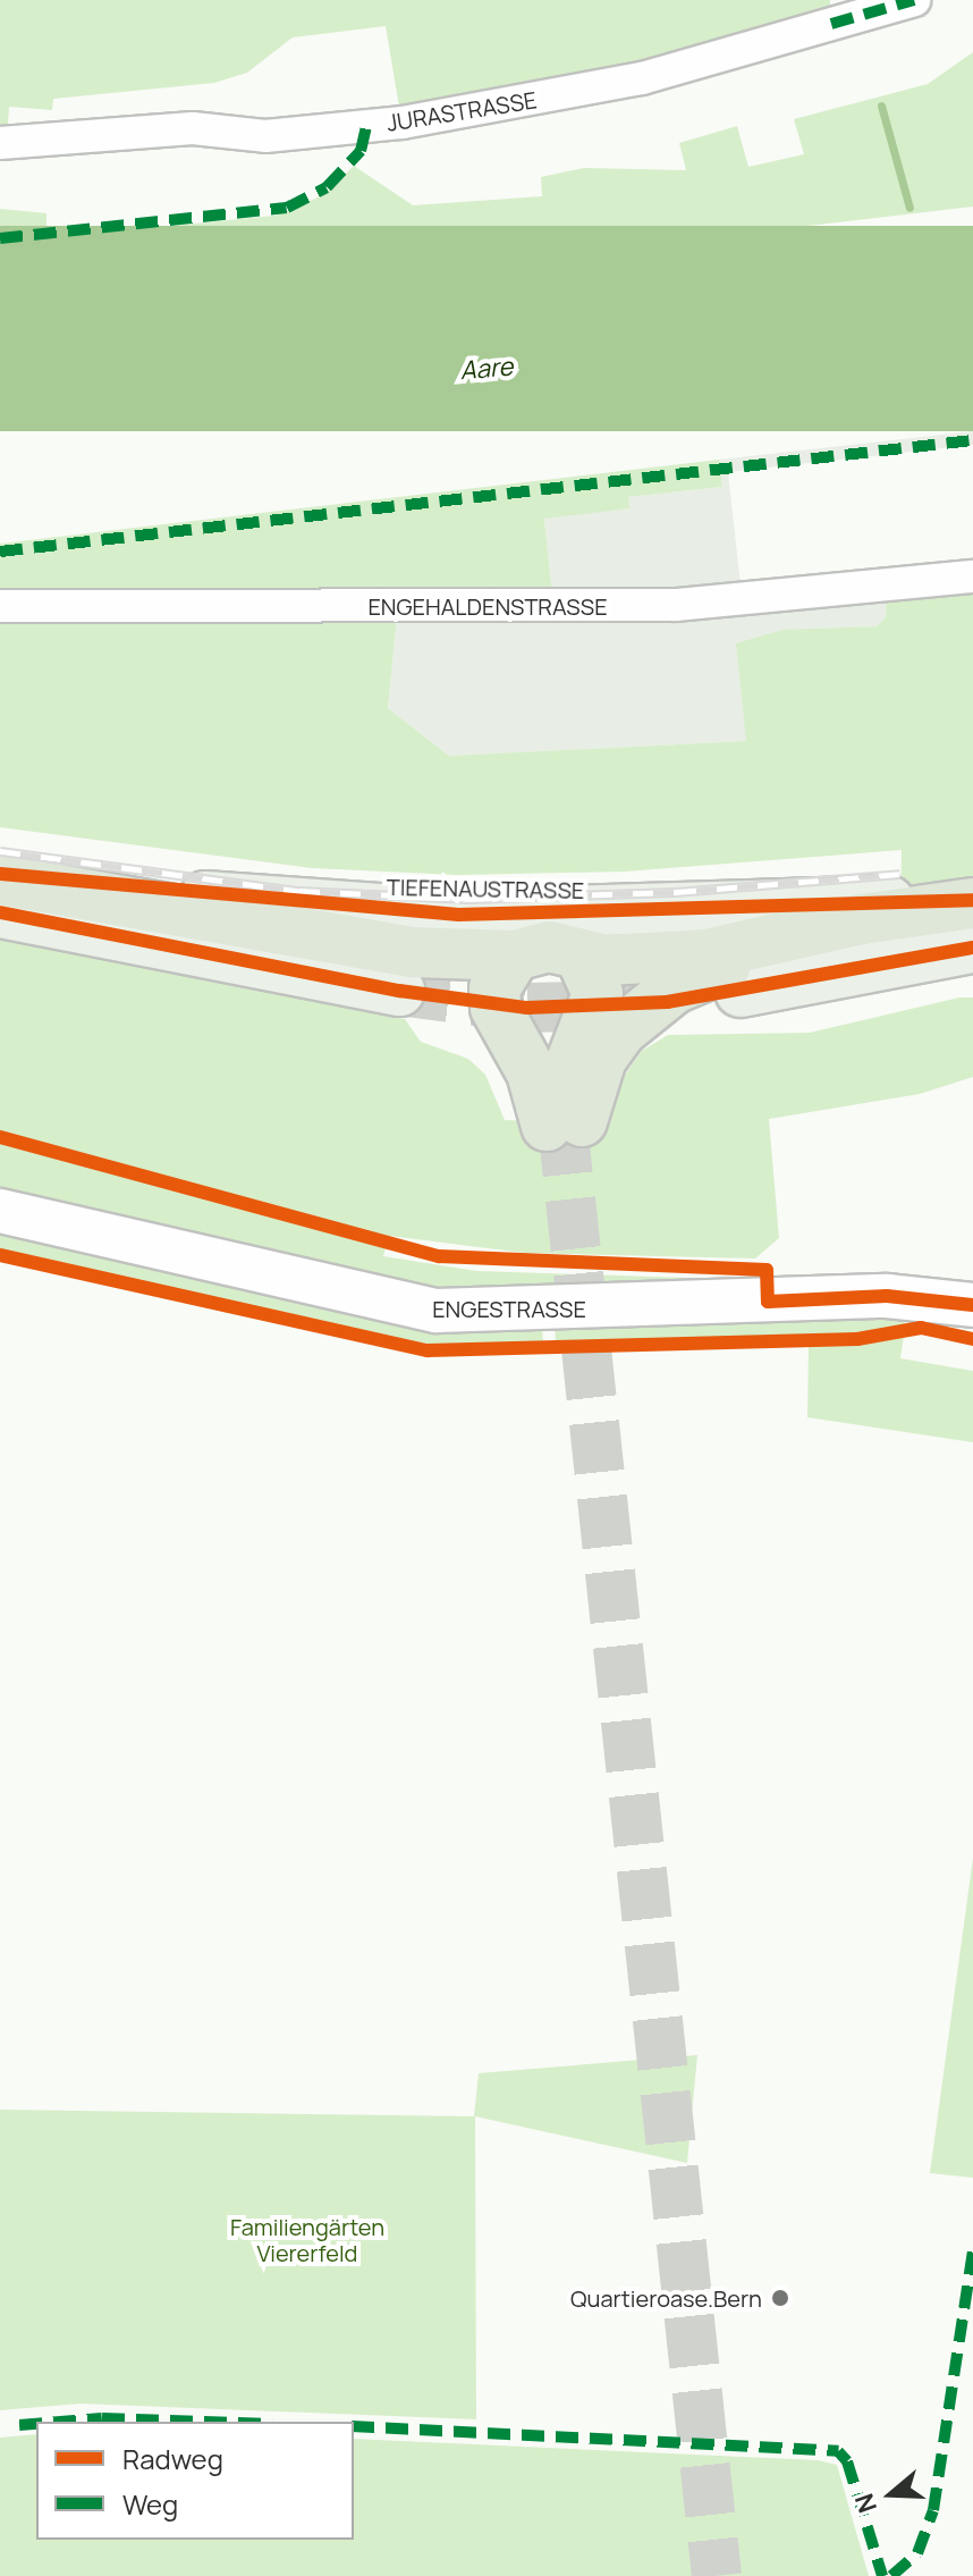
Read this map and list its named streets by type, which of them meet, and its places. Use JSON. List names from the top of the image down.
{
  "streets": {
    "main road": ["TIEFENAUSTRASSE"],
    "street": ["JURASTRASSE", "ENGEHALDENSTRASSE", "ENGESTRASSE"]
  },
  "water": ["Aare"],
  "parks": ["Familiengärten Viererfeld"],
  "places": ["Quartieroase.Bern"],
  "legend": ["Radweg", "Weg"],
  "north": "left"
}
